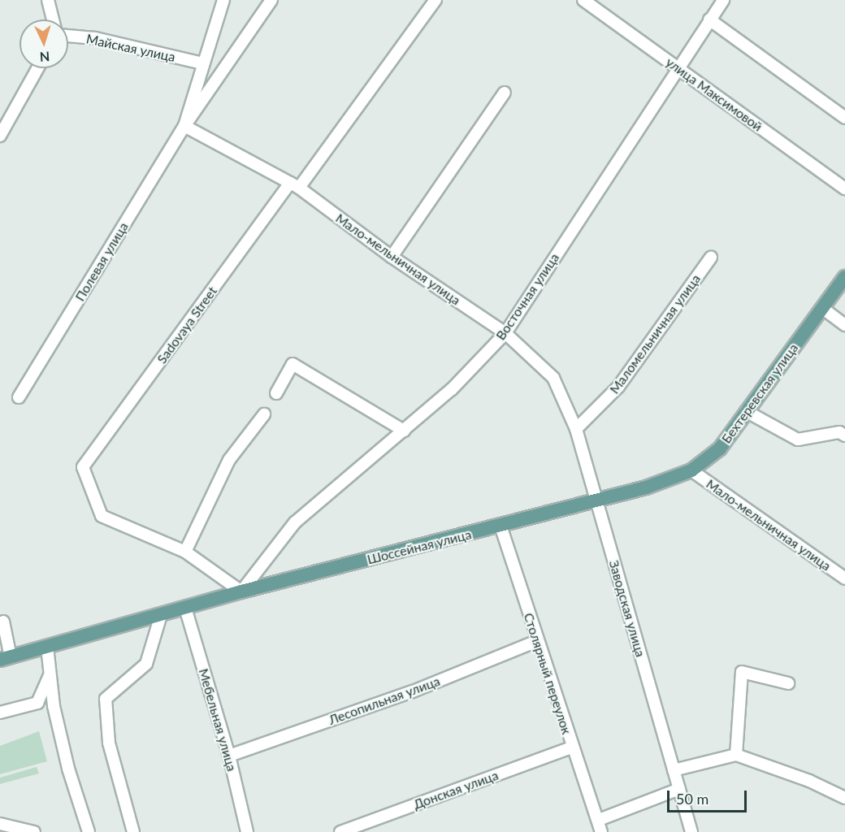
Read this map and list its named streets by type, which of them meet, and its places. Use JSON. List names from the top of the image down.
{
  "streets": {
    "main road": ["Бехтеревская улица", "Шоссейная улица"],
    "street": [
      "Майская улица",
      "улица Максимовой",
      "Мало-мельничная улица",
      "Полевая улица",
      "Восточная улица",
      "Sadovaya Street",
      "Маломельничная улица",
      "Заводская улица",
      "Столярный переулок",
      "Лесопильная улица",
      "Мебельная улица",
      "Донская улица"
    ]
  },
  "crossings": [
    ["Майская улица", "Полевая улица"],
    ["улица Максимовой", "Восточная улица"],
    ["Мало-мельничная улица", "Полевая улица"],
    ["Мало-мельничная улица", "Восточная улица"],
    ["Мало-мельничная улица", "Sadovaya Street"],
    ["Мало-мельничная улица", "Маломельничная улица"],
    ["Мало-мельничная улица", "Бехтеревская улица"],
    ["Мало-мельничная улица", "Заводская улица"],
    ["Восточная улица", "Шоссейная улица"],
    ["Маломельничная улица", "Заводская улица"],
    ["Бехтеревская улица", "Шоссейная улица"],
    ["Бехтеревская улица", "Заводская улица"],
    ["Шоссейная улица", "Заводская улица"],
    ["Шоссейная улица", "Столярный переулок"],
    ["Шоссейная улица", "Мебельная улица"],
    ["Столярный переулок", "Лесопильная улица"],
    ["Столярный переулок", "Донская улица"],
    ["Лесопильная улица", "Мебельная улица"]
  ],
  "scale_bar": "50 m",
  "north": "bottom"
}
